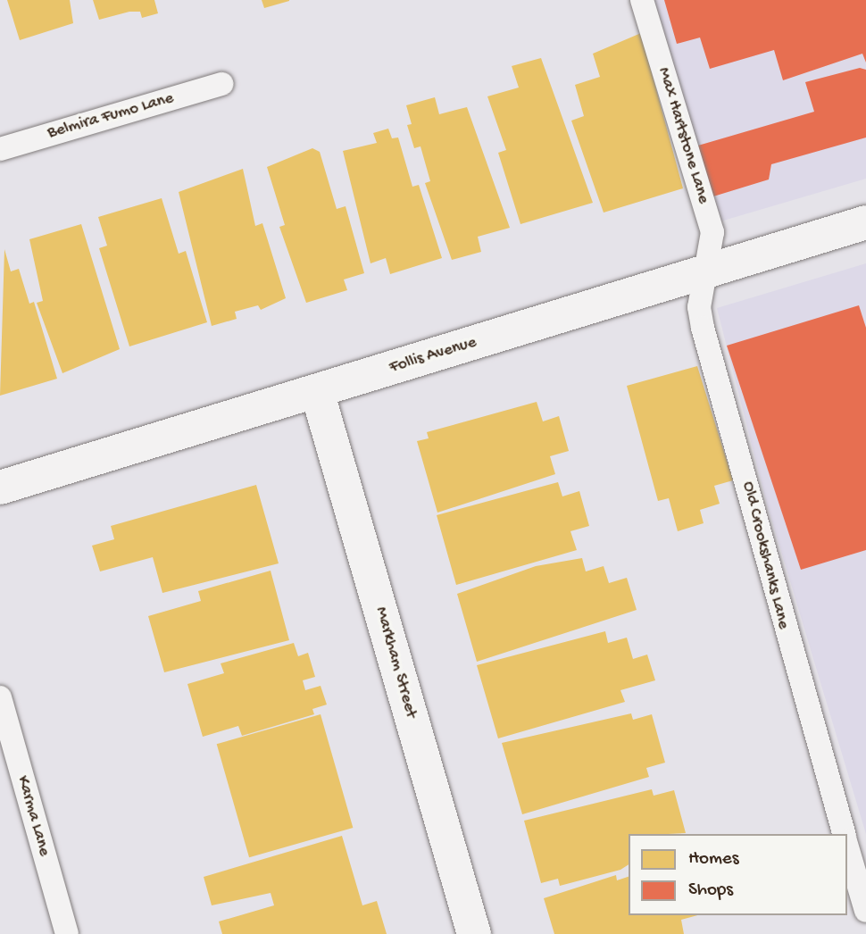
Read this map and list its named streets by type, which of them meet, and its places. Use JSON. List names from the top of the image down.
{
  "streets": {
    "street": ["Follis Avenue", "Markham Street"],
    "lane": [
      "Belmira Fumo Lane",
      "Max Hartstone Lane",
      "Old Crookshanks Lane",
      "Karma Lane"
    ]
  },
  "crossings": [
    ["Max Hartstone Lane", "Follis Avenue"],
    ["Max Hartstone Lane", "Old Crookshanks Lane"],
    ["Follis Avenue", "Old Crookshanks Lane"],
    ["Follis Avenue", "Markham Street"]
  ],
  "legend": ["Homes", "Shops"]
}
